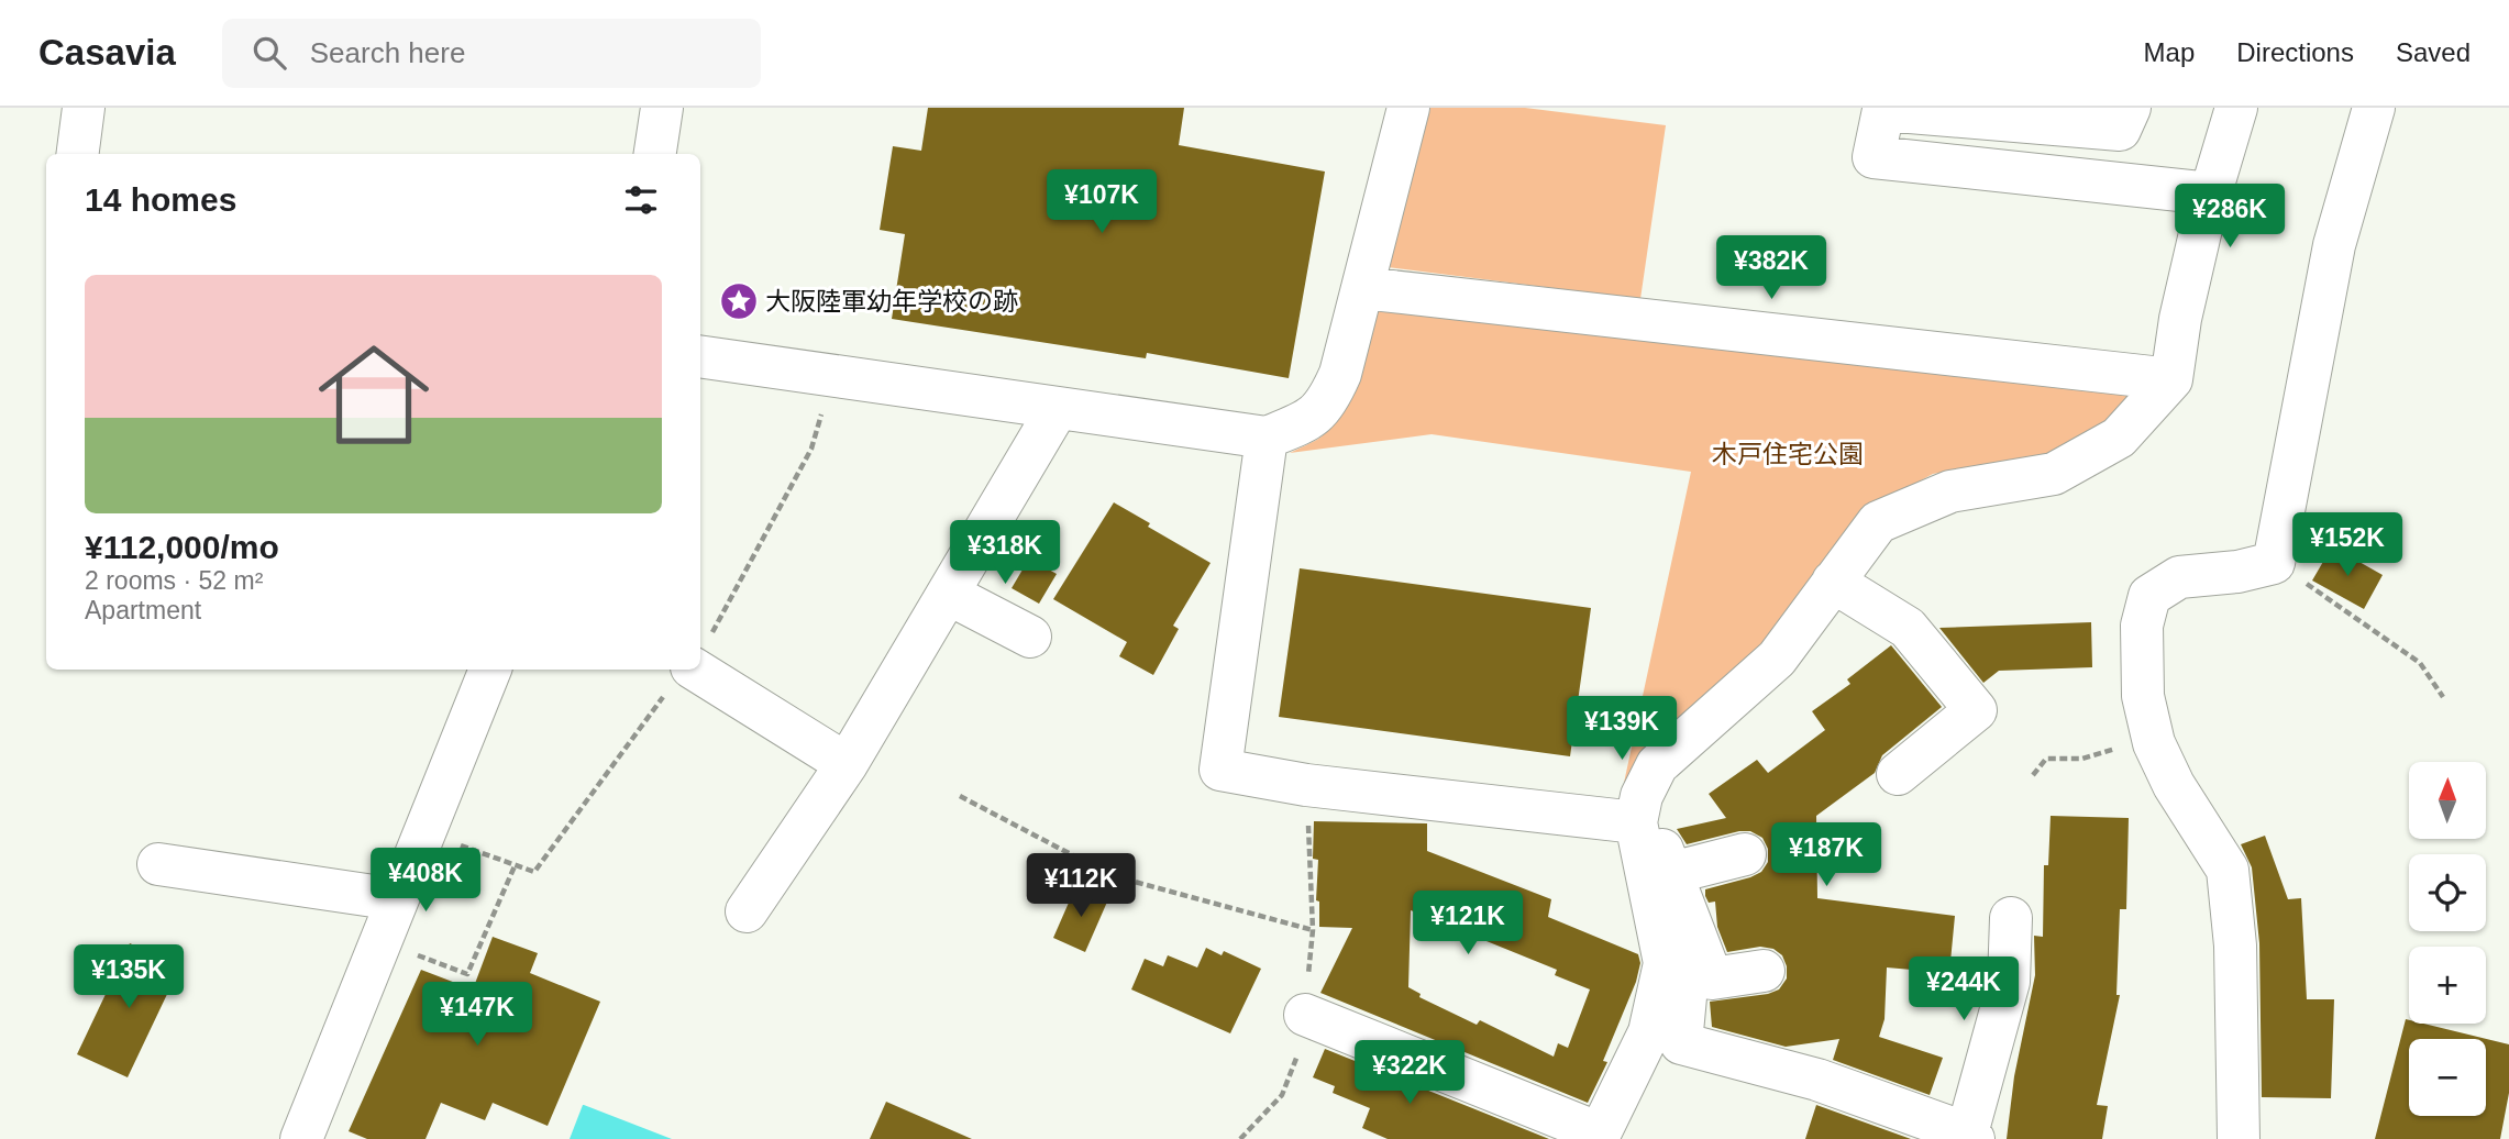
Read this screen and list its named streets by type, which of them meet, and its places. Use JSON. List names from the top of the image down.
{
  "parks": ["木戸住宅公園"],
  "places": {
    "place": ["大阪陸軍幼年学校の跡"]
  },
  "north": "top",
  "page": {
    "header": "Casavia",
    "search": "Search here",
    "nav": ["Map", "Directions", "Saved"],
    "heading": "14 homes",
    "price": [
      "¥107K",
      "¥286K",
      "¥382K",
      "¥152K",
      "¥318K",
      "¥139K",
      "¥187K",
      "¥408K",
      "¥112K",
      "¥121K",
      "¥135K",
      "¥244K",
      "¥147K",
      "¥322K"
    ],
    "list": [
      {
        "name": "¥112,000/mo",
        "note": "2 rooms · 52 m² · Apartment"
      }
    ],
    "map_buttons": ["+", "−"]
  }
}
